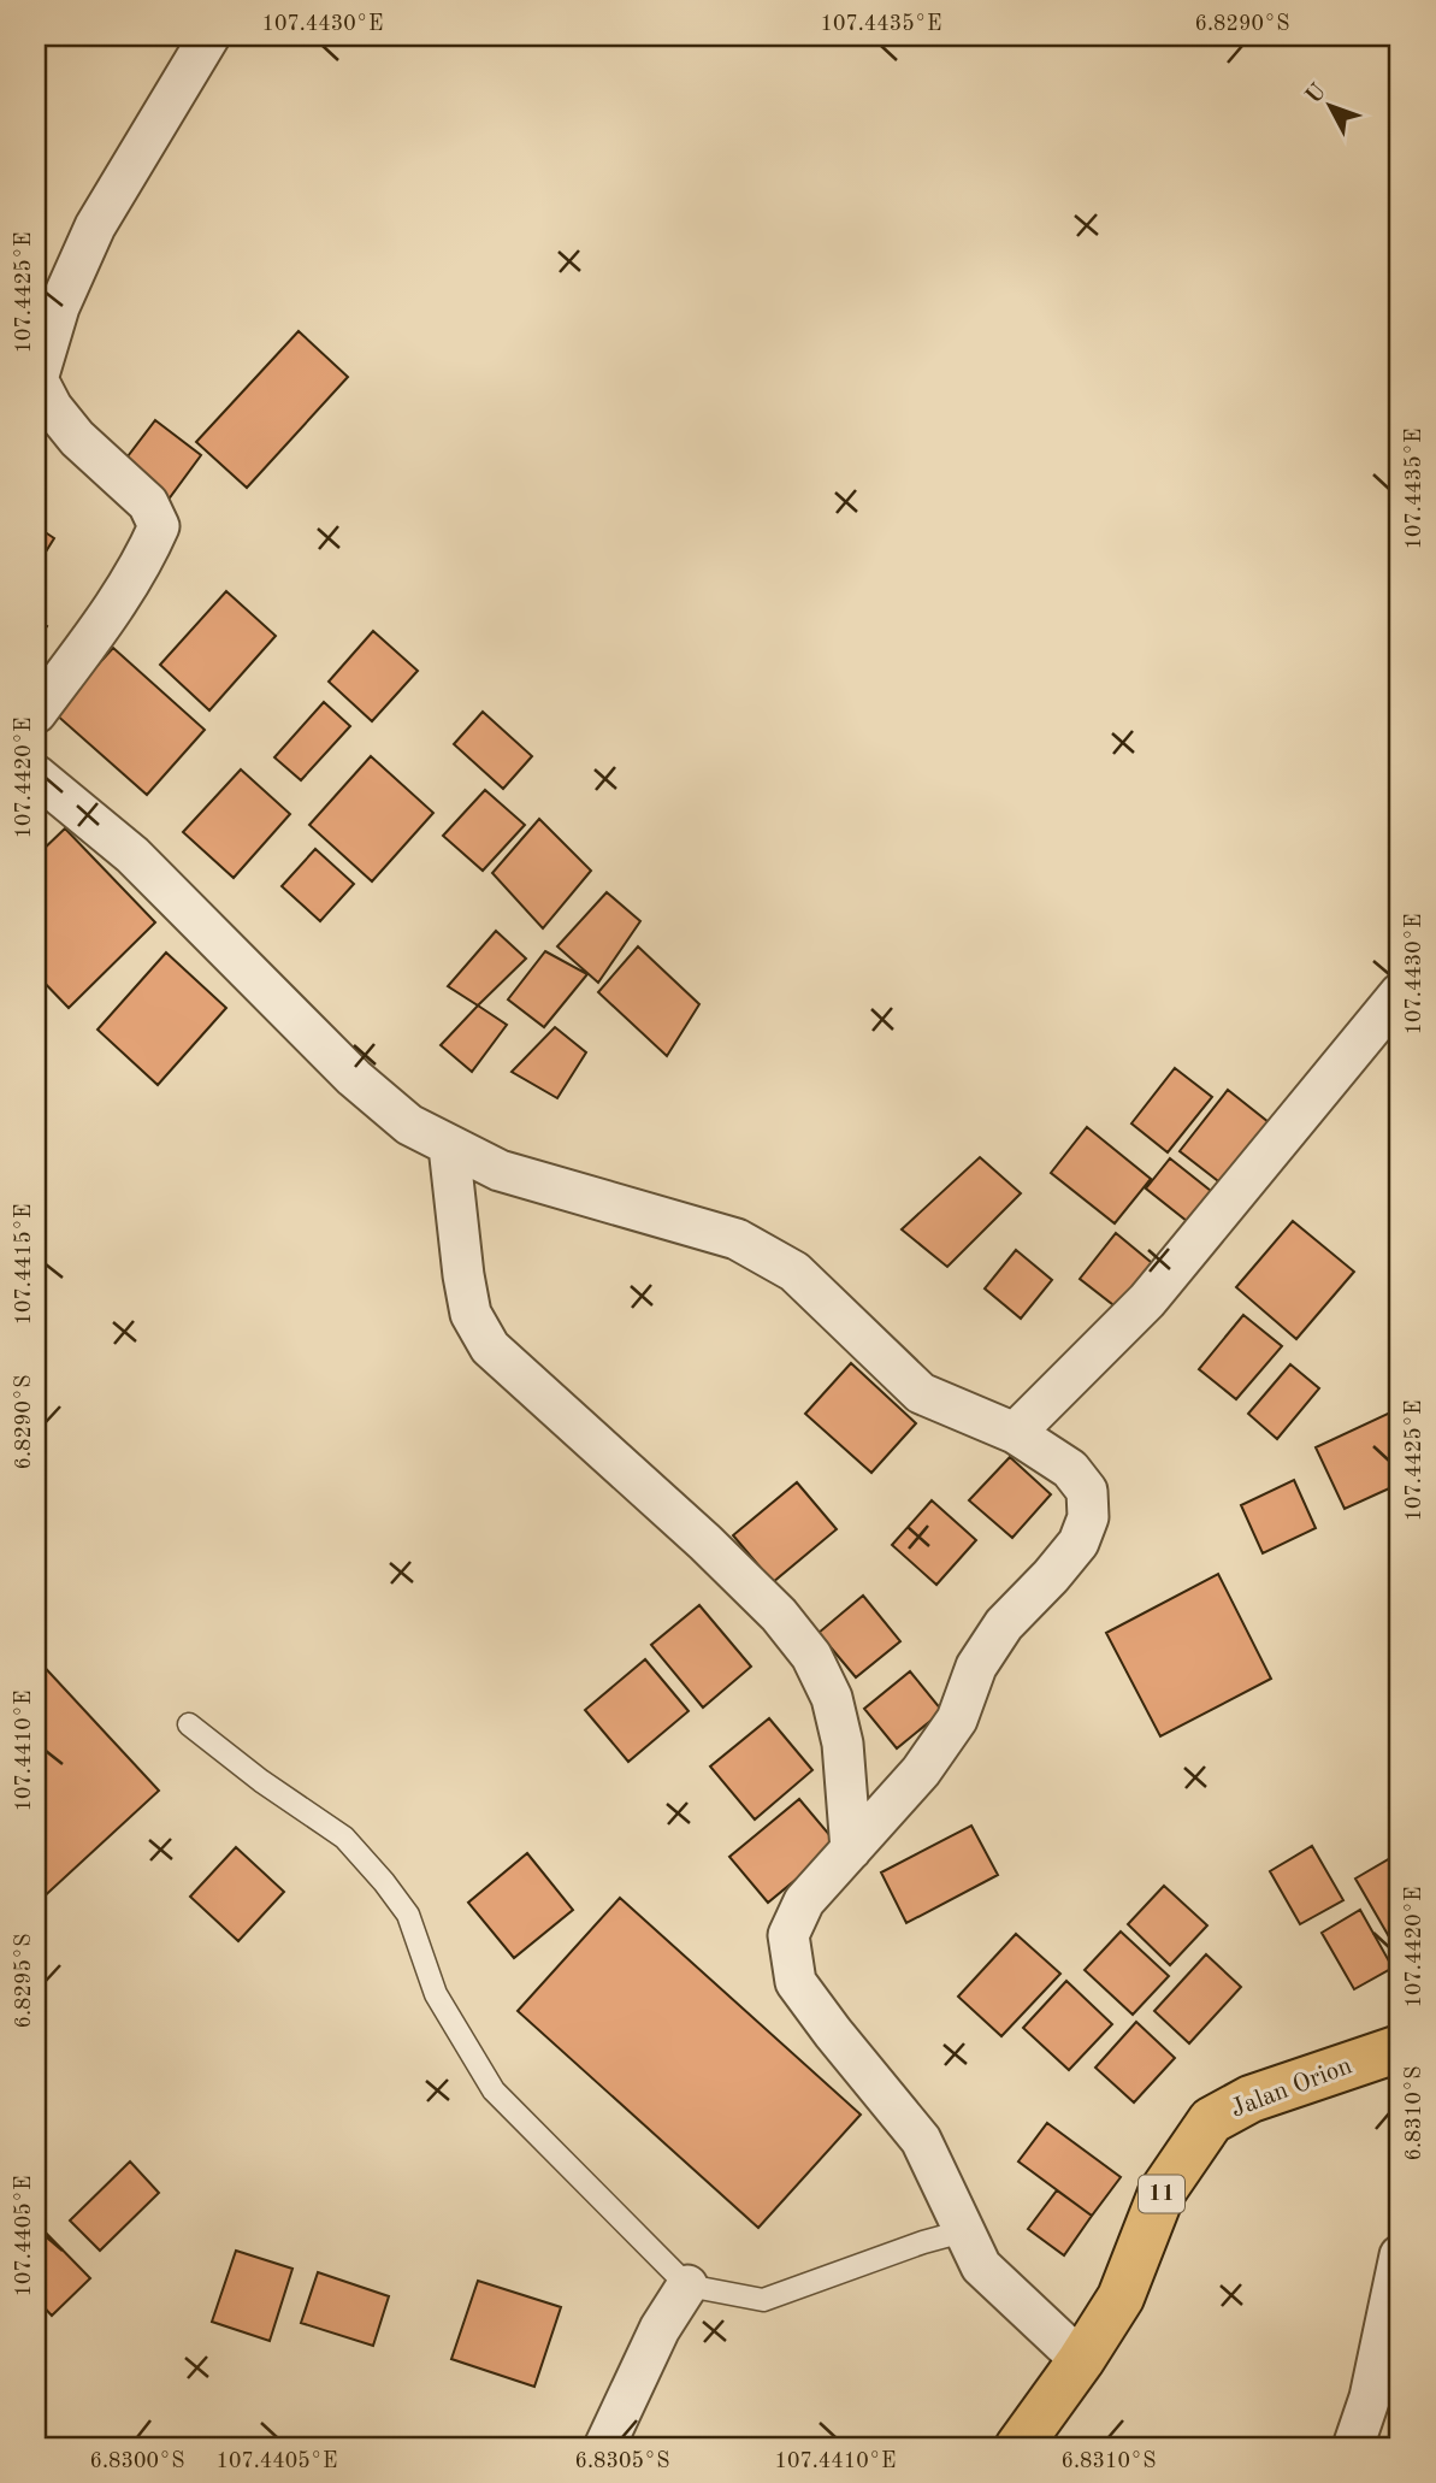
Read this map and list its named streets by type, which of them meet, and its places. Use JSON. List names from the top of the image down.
{
  "streets": {
    "highway": ["Jalan Orion", "11"]
  },
  "north": "top left",
  "coordinates": [
    "107.4430°E",
    "107.4435°E",
    "6.8290°S",
    "107.4425°E",
    "107.4420°E",
    "107.4415°E",
    "107.4410°E",
    "6.8295°S",
    "6.8310°S",
    "107.4405°E",
    "6.8300°S",
    "6.8305°S"
  ]
}
